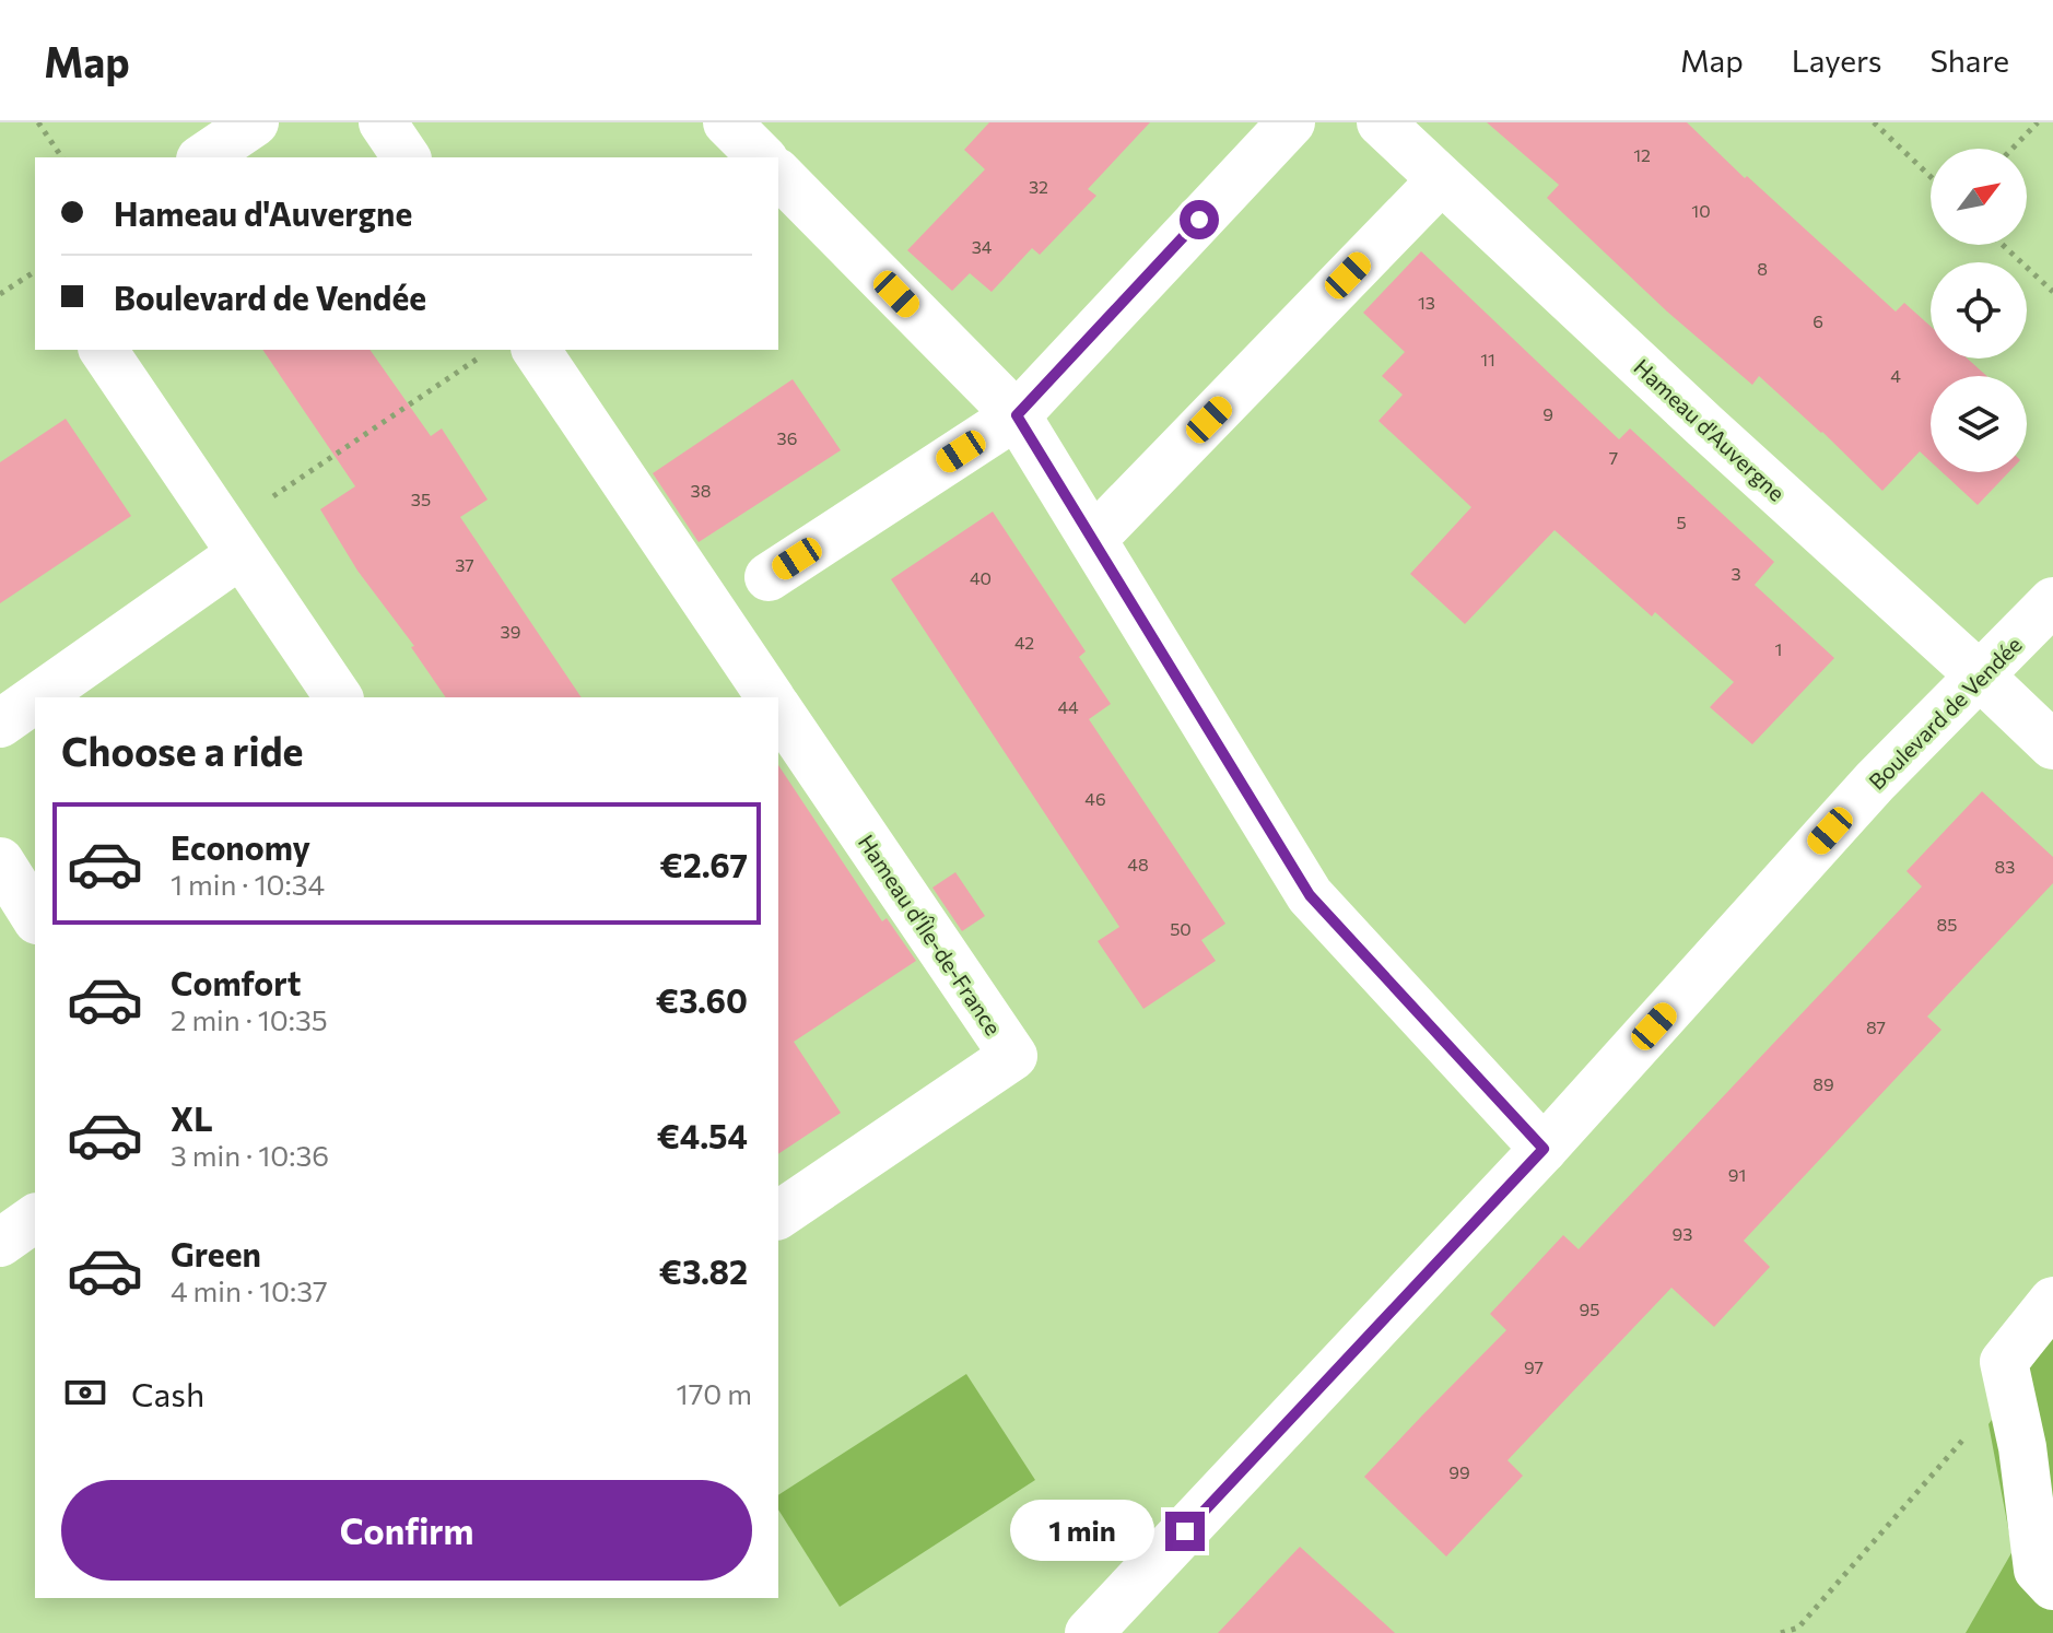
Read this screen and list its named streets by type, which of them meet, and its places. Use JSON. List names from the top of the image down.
{
  "streets": {
    "street": ["Hameau d'Auvergne", "Boulevard de Vendée", "Hameau d'Île-de-France"]
  },
  "crossings": [
    ["Hameau d'Auvergne", "Boulevard de Vendée"]
  ],
  "house_numbers": [
    "12",
    "32",
    "10",
    "34",
    "8",
    "13",
    "6",
    "11",
    "4",
    "9",
    "36",
    "7",
    "38",
    "35",
    "5",
    "37",
    "3",
    "40",
    "39",
    "42",
    "1",
    "44",
    "46",
    "48",
    "83",
    "85",
    "50",
    "87",
    "89",
    "91",
    "93",
    "95",
    "97",
    "99"
  ],
  "north": "top right",
  "page": {
    "header": "Map",
    "nav": ["Map", "Layers", "Share"],
    "banner": ["Hameau d'Auvergne", "Boulevard de Vendée"],
    "heading": "Choose a ride",
    "list": [
      {
        "name": "Economy",
        "note": "1 min · 10:34",
        "value": "€2.67"
      },
      {
        "name": "Comfort",
        "note": "2 min · 10:35",
        "value": "€3.60"
      },
      {
        "name": "XL",
        "note": "3 min · 10:36",
        "value": "€4.54"
      },
      {
        "name": "Green",
        "note": "4 min · 10:37",
        "value": "€3.82"
      }
    ],
    "pay": ["Cash", "170 m"],
    "buttons": "Confirm",
    "bubble": "1 min"
  }
}
